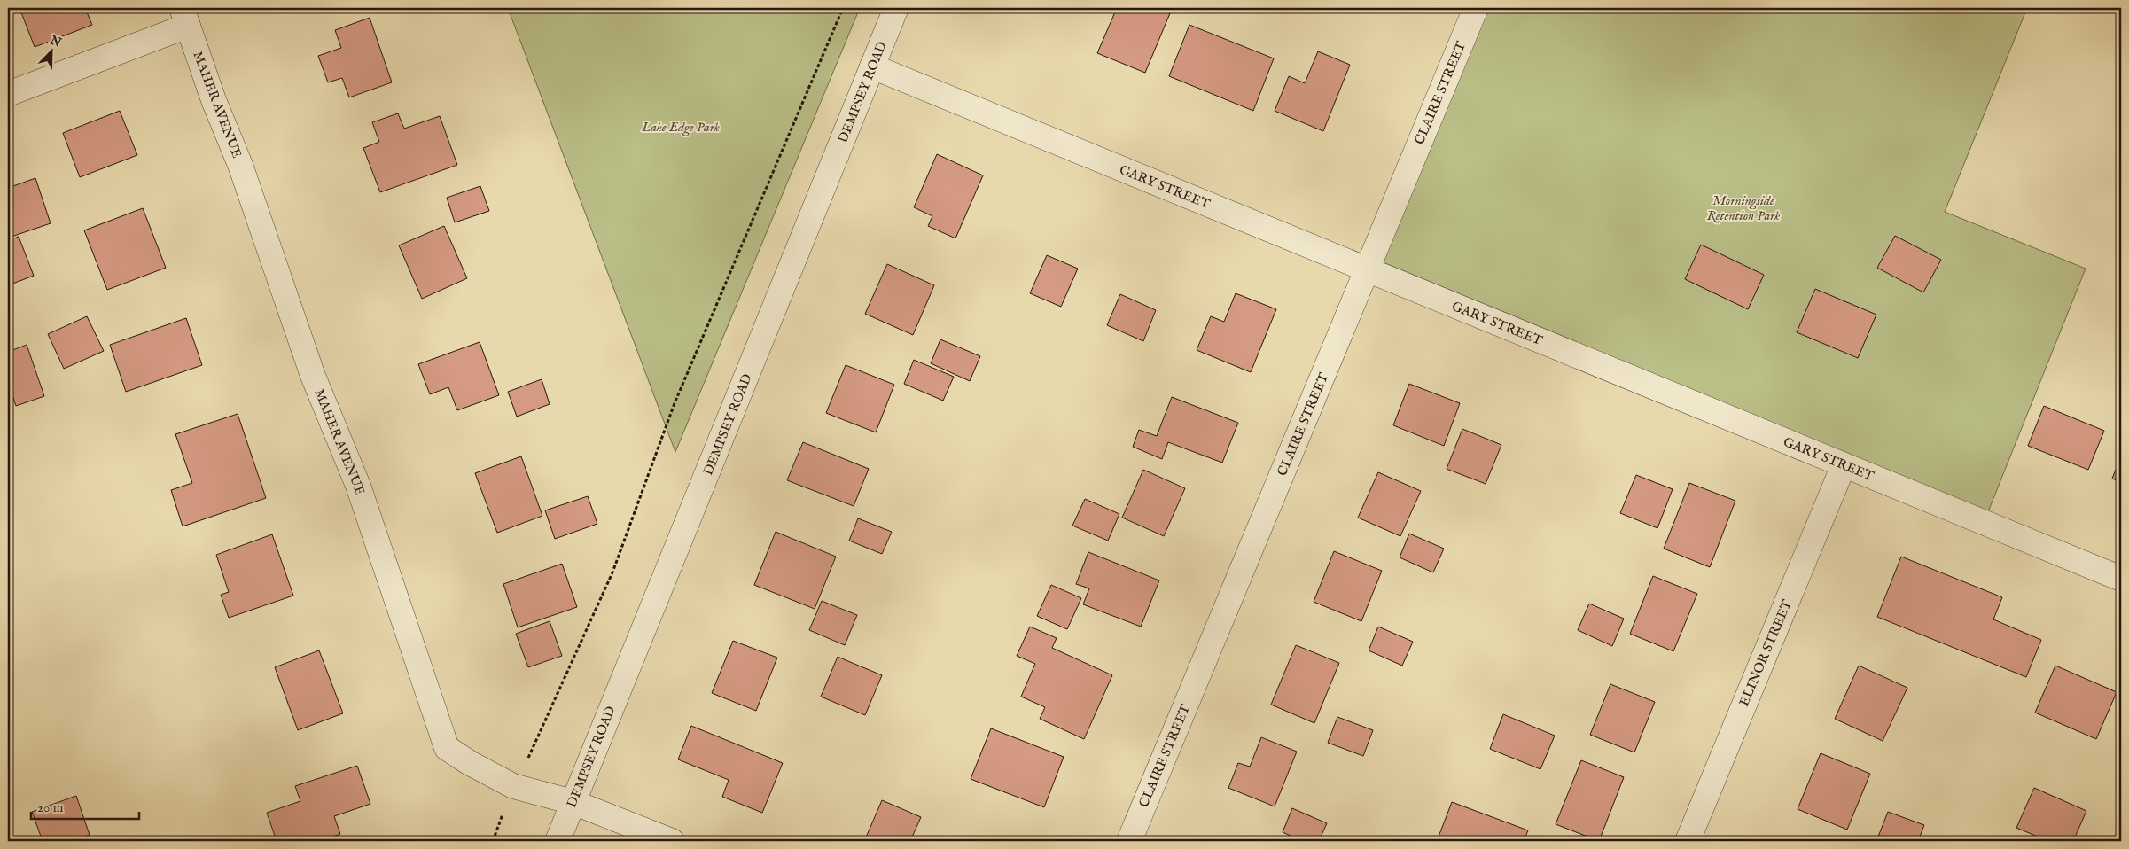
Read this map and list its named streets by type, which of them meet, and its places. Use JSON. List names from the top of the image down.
{
  "streets": {
    "street": [
      "DEMPSEY ROAD",
      "CLAIRE STREET",
      "MAHER AVENUE",
      "GARY STREET",
      "ELINOR STREET"
    ]
  },
  "crossings": [
    ["DEMPSEY ROAD", "MAHER AVENUE"],
    ["DEMPSEY ROAD", "GARY STREET"],
    ["CLAIRE STREET", "GARY STREET"],
    ["GARY STREET", "ELINOR STREET"]
  ],
  "parks": ["Lake Edge Park", "Morningside Retention Park"],
  "scale_bar": "20 m",
  "north": "top right"
}
